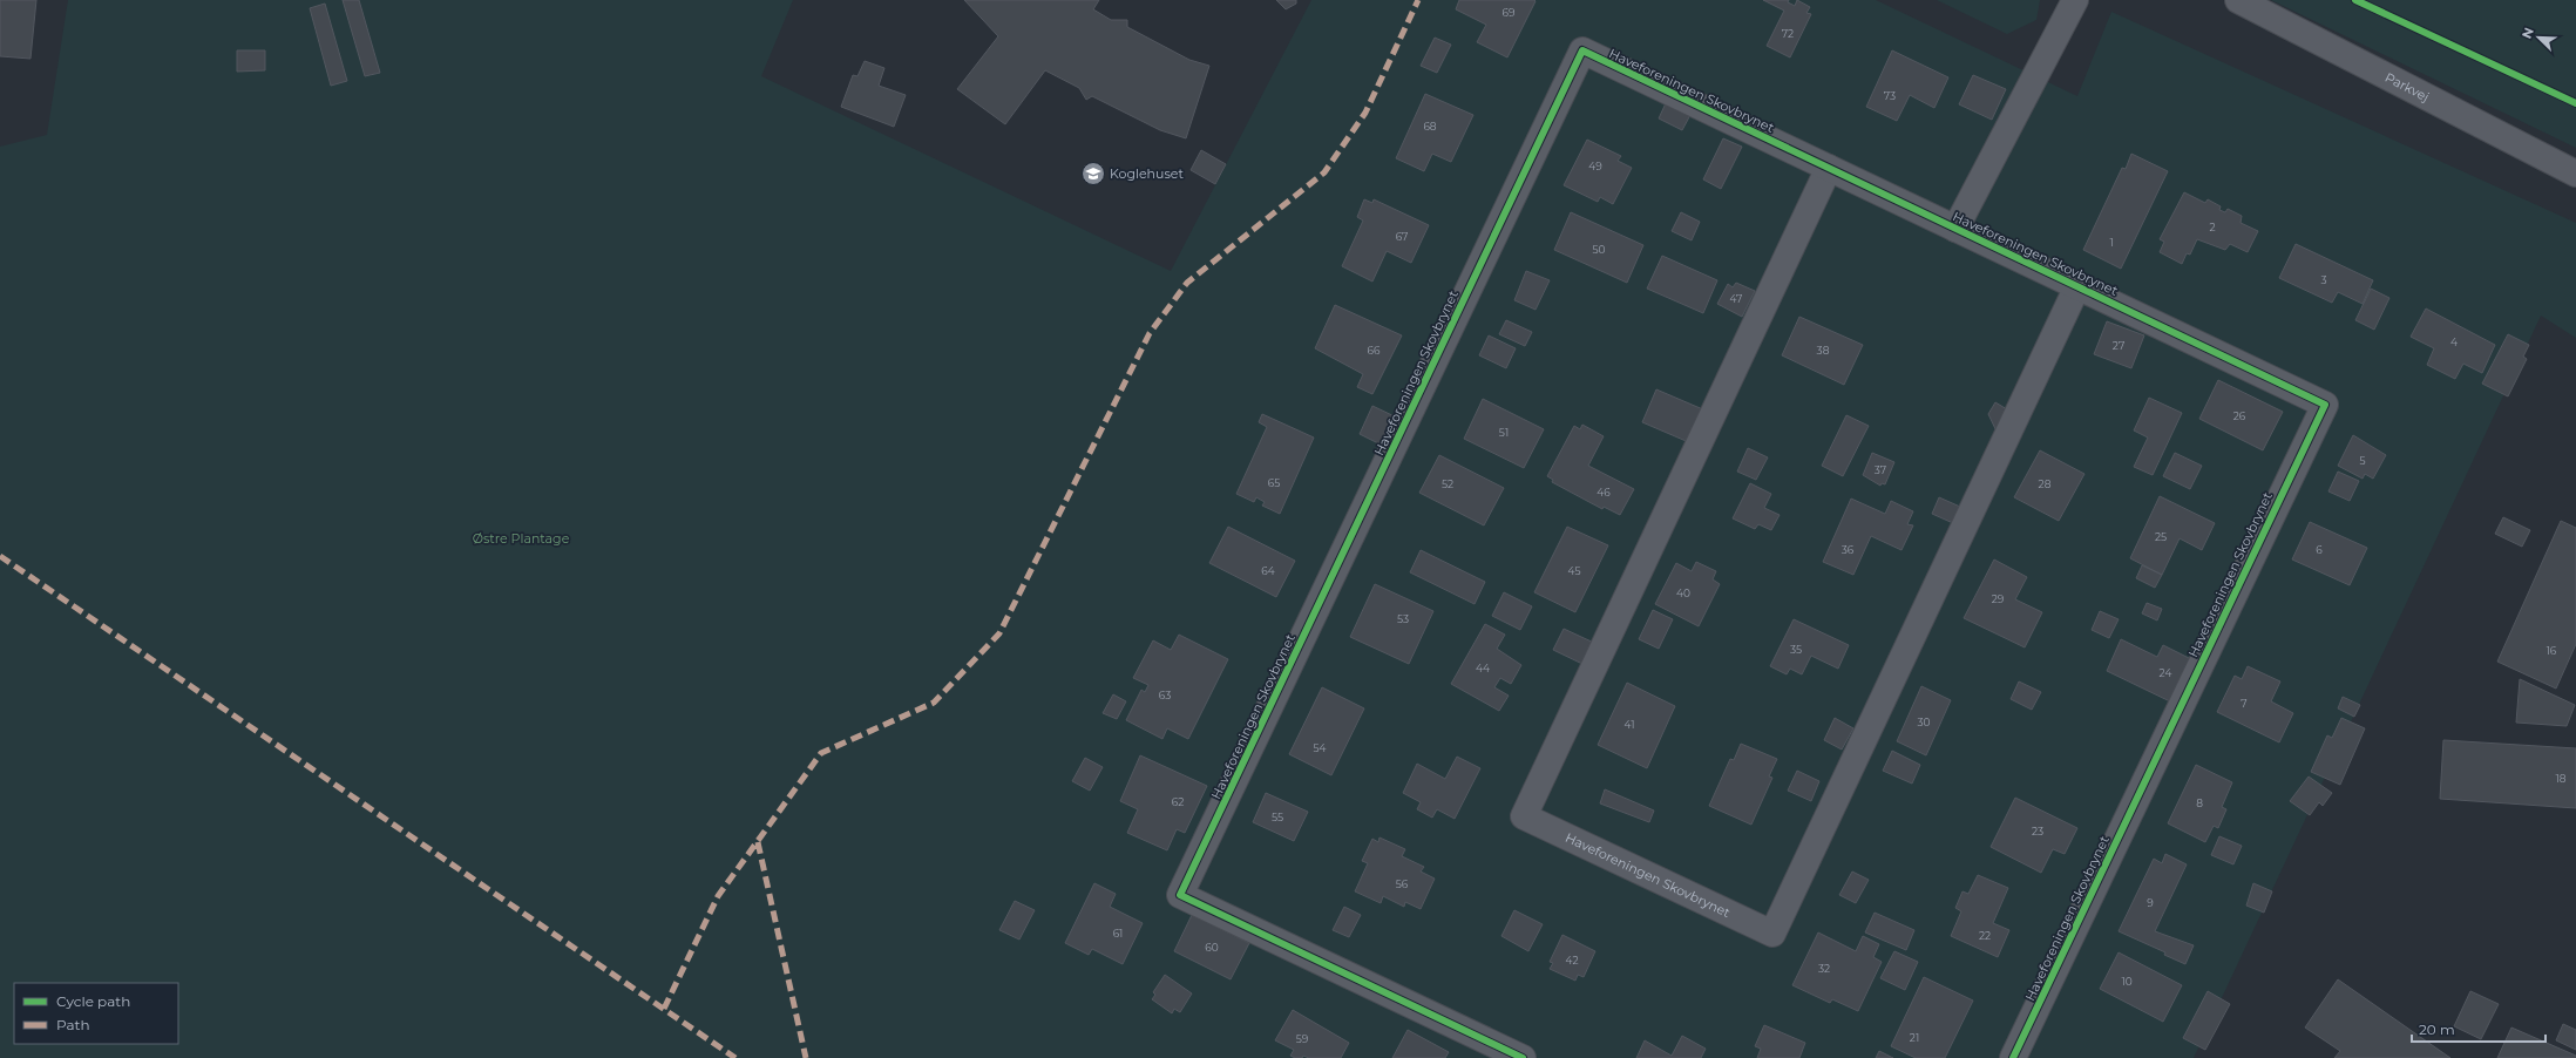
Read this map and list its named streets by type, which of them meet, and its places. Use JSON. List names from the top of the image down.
{
  "streets": {
    "street": ["Parkvej", "Haveforeningen Skovbrynet"]
  },
  "parks": ["Østre Plantage"],
  "places": {
    "school or university": ["Koglehuset"]
  },
  "house_numbers": [
    "69",
    "72",
    "73",
    "68",
    "49",
    "2",
    "67",
    "1",
    "50",
    "3",
    "47",
    "4",
    "27",
    "66",
    "38",
    "26",
    "51",
    "5",
    "37",
    "65",
    "52",
    "28",
    "46",
    "25",
    "36",
    "6",
    "64",
    "45",
    "40",
    "29",
    "53",
    "35",
    "16",
    "44",
    "24",
    "63",
    "7",
    "30",
    "41",
    "54",
    "18",
    "62",
    "8",
    "55",
    "23",
    "56",
    "9",
    "61",
    "22",
    "60",
    "42",
    "32",
    "10",
    "21",
    "59"
  ],
  "legend": ["Cycle path", "Path"],
  "scale_bar": "20 m",
  "north": "top left"
}
